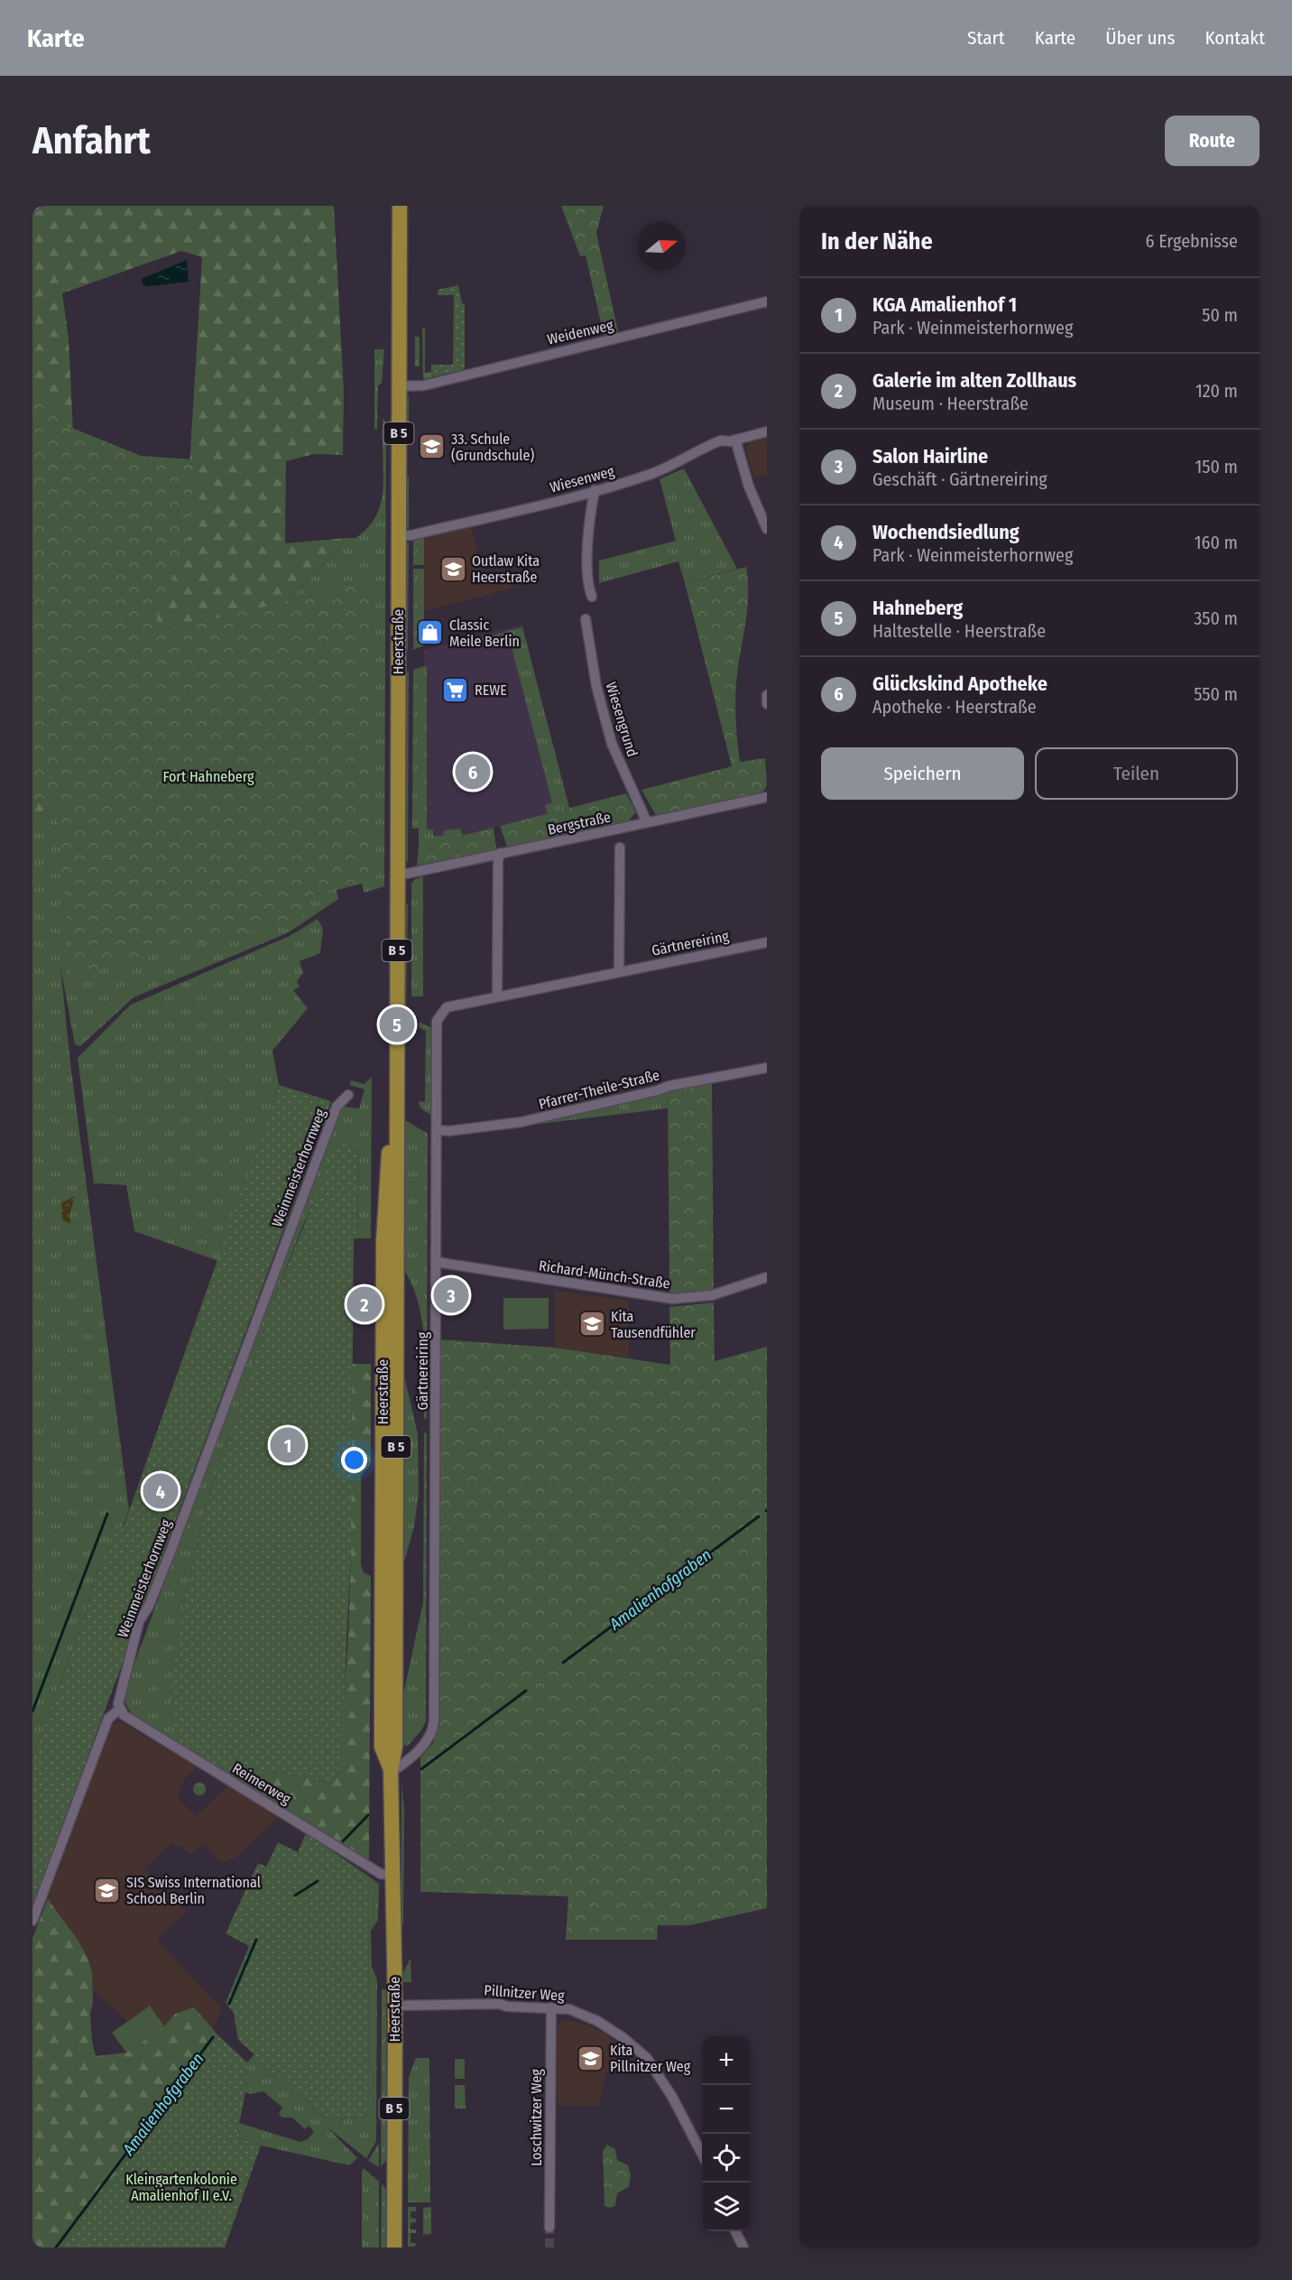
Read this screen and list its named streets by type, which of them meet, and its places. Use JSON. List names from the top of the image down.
{
  "streets": {
    "main road": ["B 5", "Heerstraße"],
    "street": [
      "Weidenweg",
      "Wiesenweg",
      "Wiesengrund",
      "Bergstraße",
      "Gärtnereiring",
      "Pfarrer-Theile-Straße",
      "Weinmeisterhornweg",
      "Richard-Münch-Straße",
      "Reimerweg",
      "Pillnitzer Weg",
      "Loschwitzer Weg"
    ]
  },
  "crossings": [
    ["Weidenweg", "Heerstraße"],
    ["Wiesenweg", "Heerstraße"],
    ["Heerstraße", "Bergstraße"],
    ["Heerstraße", "Gärtnereiring"],
    ["Heerstraße", "Reimerweg"],
    ["Heerstraße", "Pillnitzer Weg"],
    ["Wiesengrund", "Bergstraße"],
    ["Gärtnereiring", "Pfarrer-Theile-Straße"],
    ["Gärtnereiring", "Richard-Münch-Straße"],
    ["Weinmeisterhornweg", "Reimerweg"],
    ["Pillnitzer Weg", "Loschwitzer Weg"]
  ],
  "water": ["Amalienhofgraben"],
  "parks": ["Fort Hahneberg", "Kleingartenkolonie Amalienhof II e.V."],
  "places": {
    "school or university": [
      "33. Schule (Grundschule)",
      "Outlaw Kita Heerstraße",
      "Kita Tausendfühler",
      "SIS Swiss International School Berlin",
      "Kita Pillnitzer Weg"
    ],
    "shop": ["Classic Meile Berlin"],
    "supermarket": ["REWE"]
  },
  "north": "right",
  "page": {
    "header": "Karte",
    "nav": [
      "Start",
      "Karte",
      "Über uns",
      "Kontakt"
    ],
    "buttons": [
      "Route",
      ["Speichern", "Teilen"]
    ],
    "title": "Anfahrt",
    "heading": ["In der Nähe", "6 Ergebnisse"],
    "list": [
      {
        "mark": "1",
        "name": "KGA Amalienhof 1",
        "note": "Park · Weinmeisterhornweg",
        "value": "50 m"
      },
      {
        "mark": "2",
        "name": "Galerie im alten Zollhaus",
        "note": "Museum · Heerstraße",
        "value": "120 m"
      },
      {
        "mark": "3",
        "name": "Salon Hairline",
        "note": "Geschäft · Gärtnereiring",
        "value": "150 m"
      },
      {
        "mark": "4",
        "name": "Wochendsiedlung",
        "note": "Park · Weinmeisterhornweg",
        "value": "160 m"
      },
      {
        "mark": "5",
        "name": "Hahneberg",
        "note": "Haltestelle · Heerstraße",
        "value": "350 m"
      },
      {
        "mark": "6",
        "name": "Glückskind Apotheke",
        "note": "Apotheke · Heerstraße",
        "value": "550 m"
      }
    ],
    "pins": [
      "6",
      "5",
      "3",
      "2",
      "1",
      "4"
    ],
    "map_buttons": ["+", "−"]
  }
}
